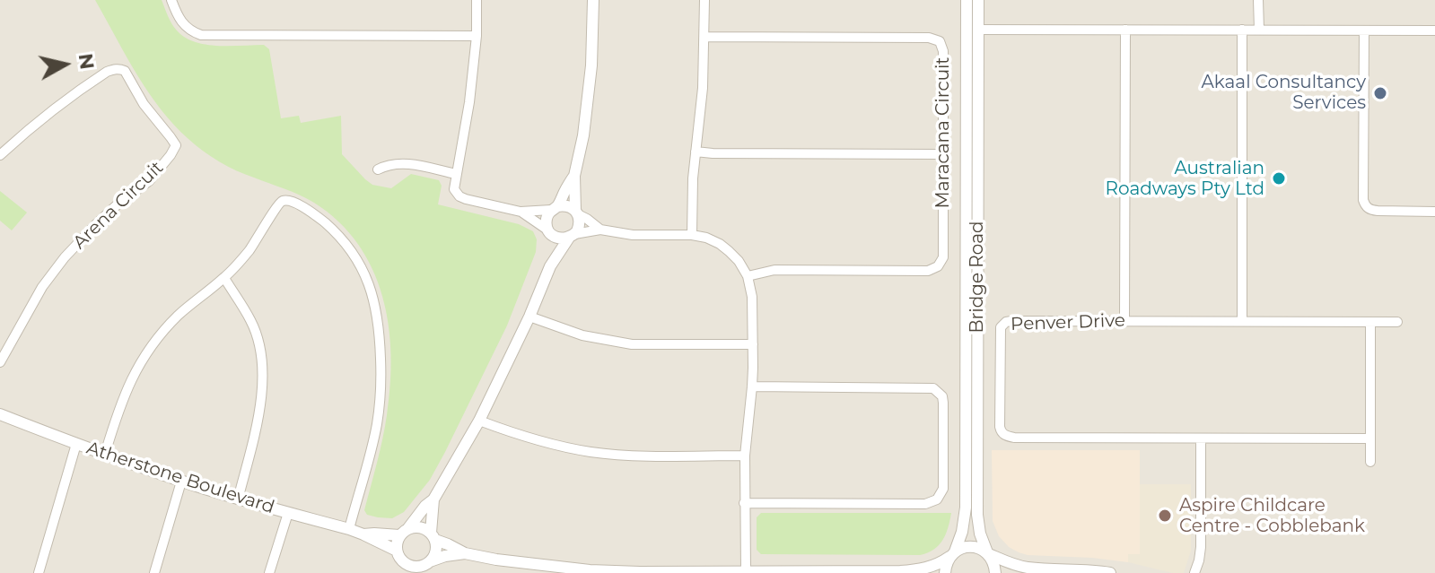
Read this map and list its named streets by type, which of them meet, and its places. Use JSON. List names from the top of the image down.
{
  "streets": {
    "street": [
      "Maracana Circuit",
      "Arena Circuit",
      "Bridge Road",
      "Penver Drive",
      "Atherstone Boulevard"
    ]
  },
  "places": ["Akaal Consultancy Services", "Australian Roadways Pty Ltd", "Aspire Childcare Centre - Cobblebank"],
  "north": "right"
}
